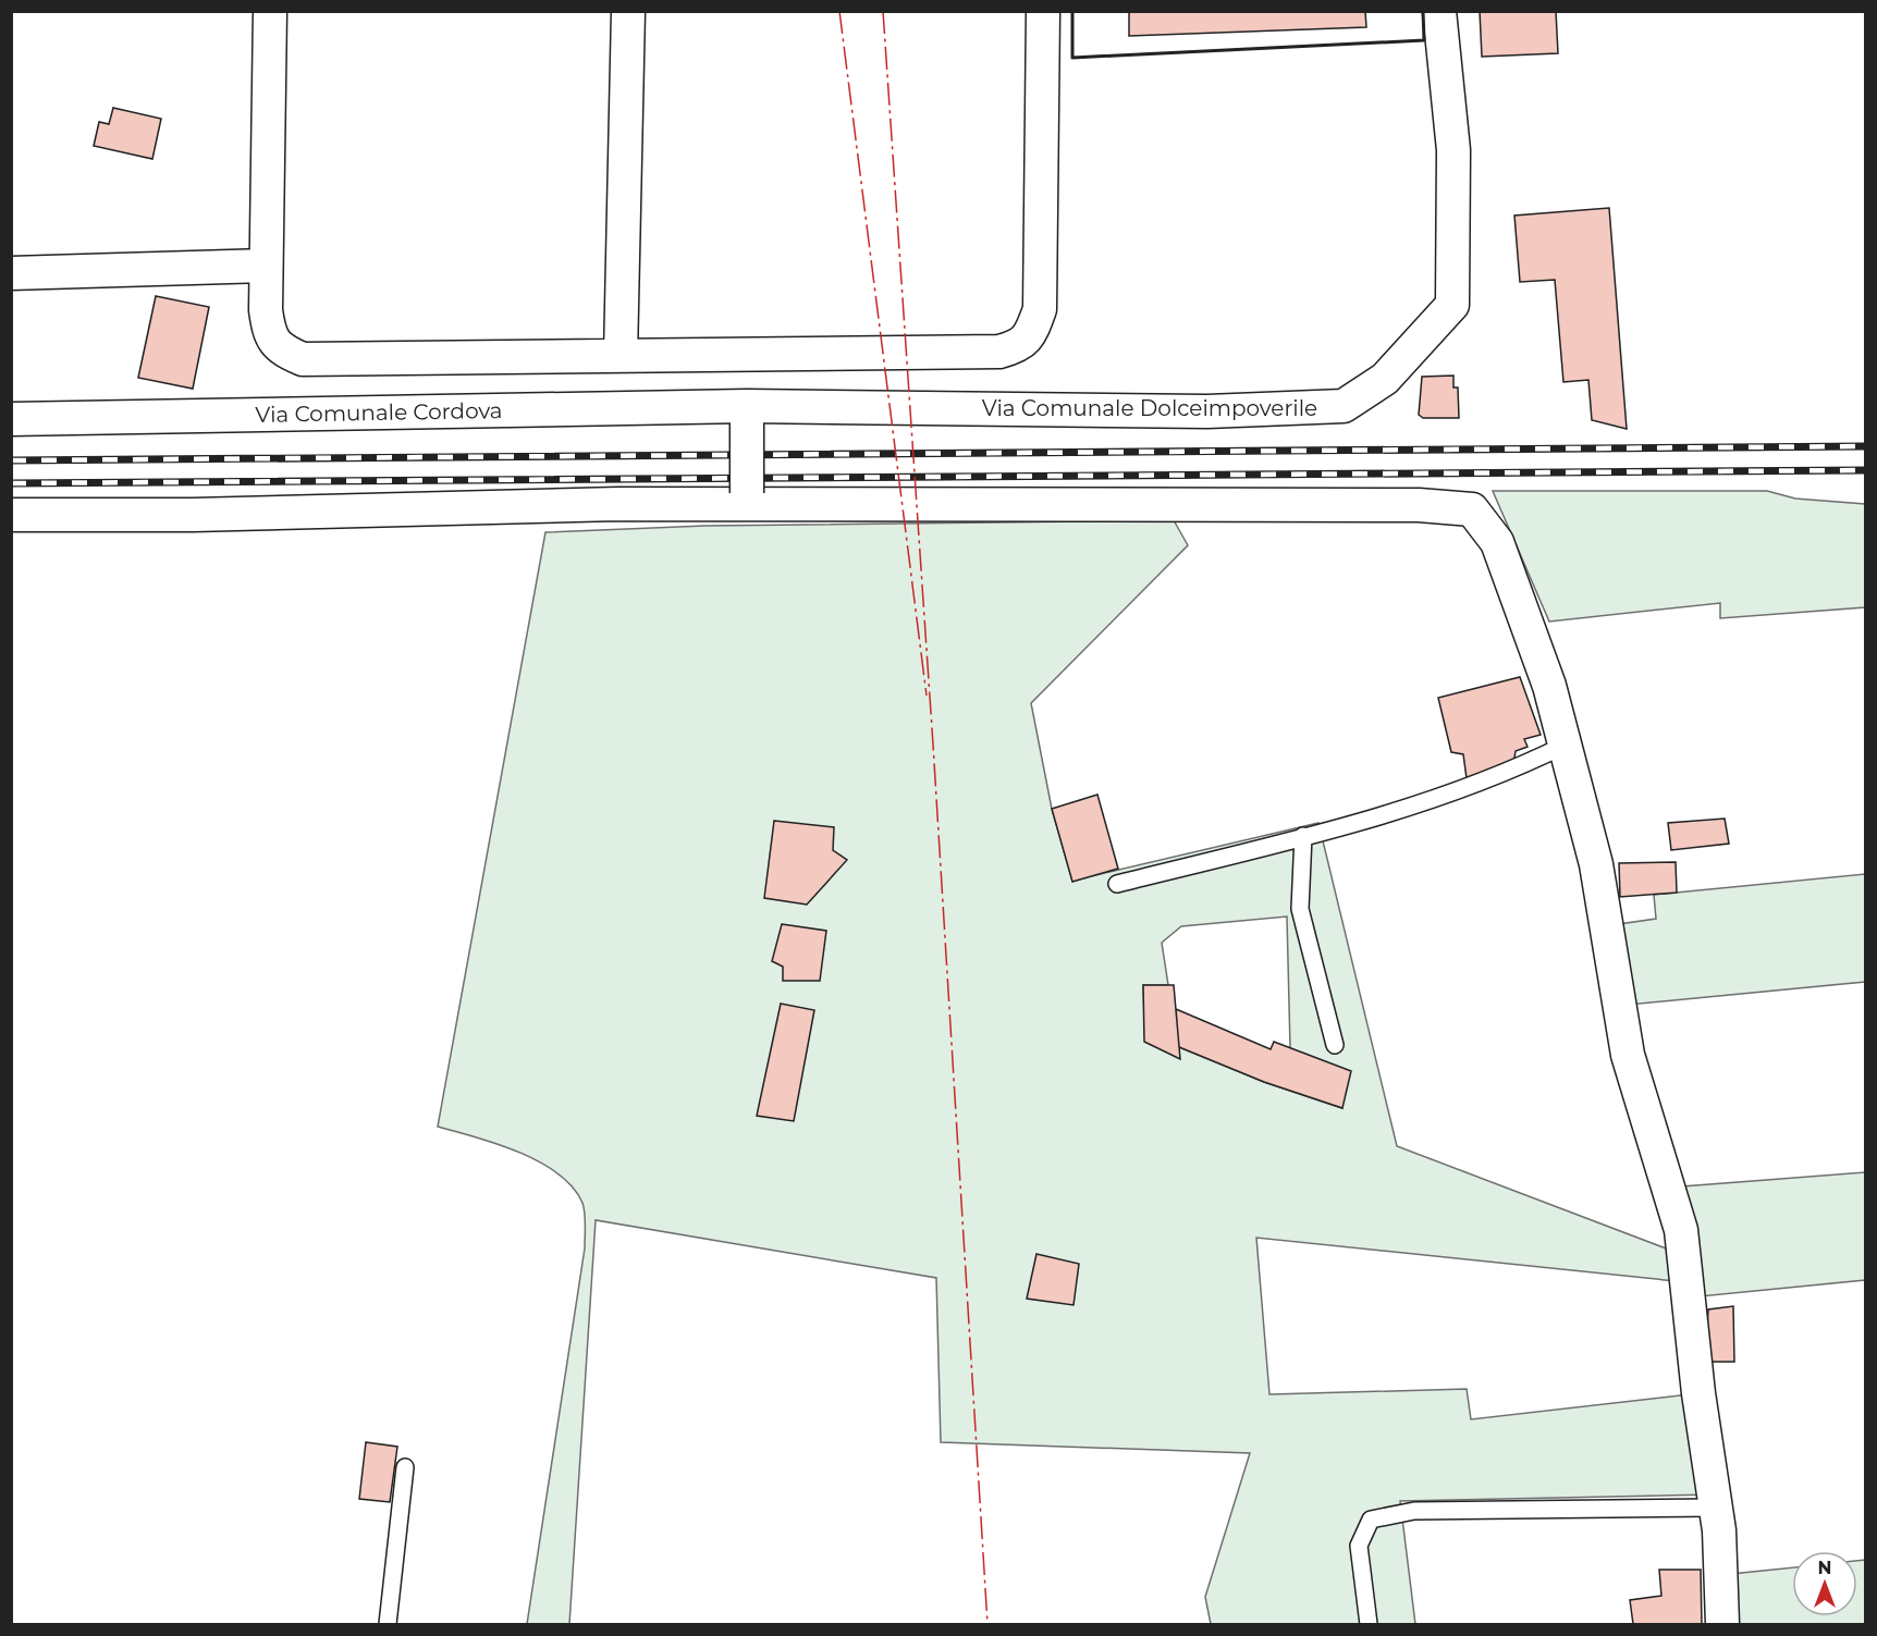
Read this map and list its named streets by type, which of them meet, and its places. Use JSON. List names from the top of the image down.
{
  "streets": {
    "street": ["Via Comunale Dolceimpoverile", "Via Comunale Cordova"]
  },
  "crossings": [
    ["Via Comunale Dolceimpoverile", "Via Comunale Cordova"]
  ],
  "north": "top"
}
